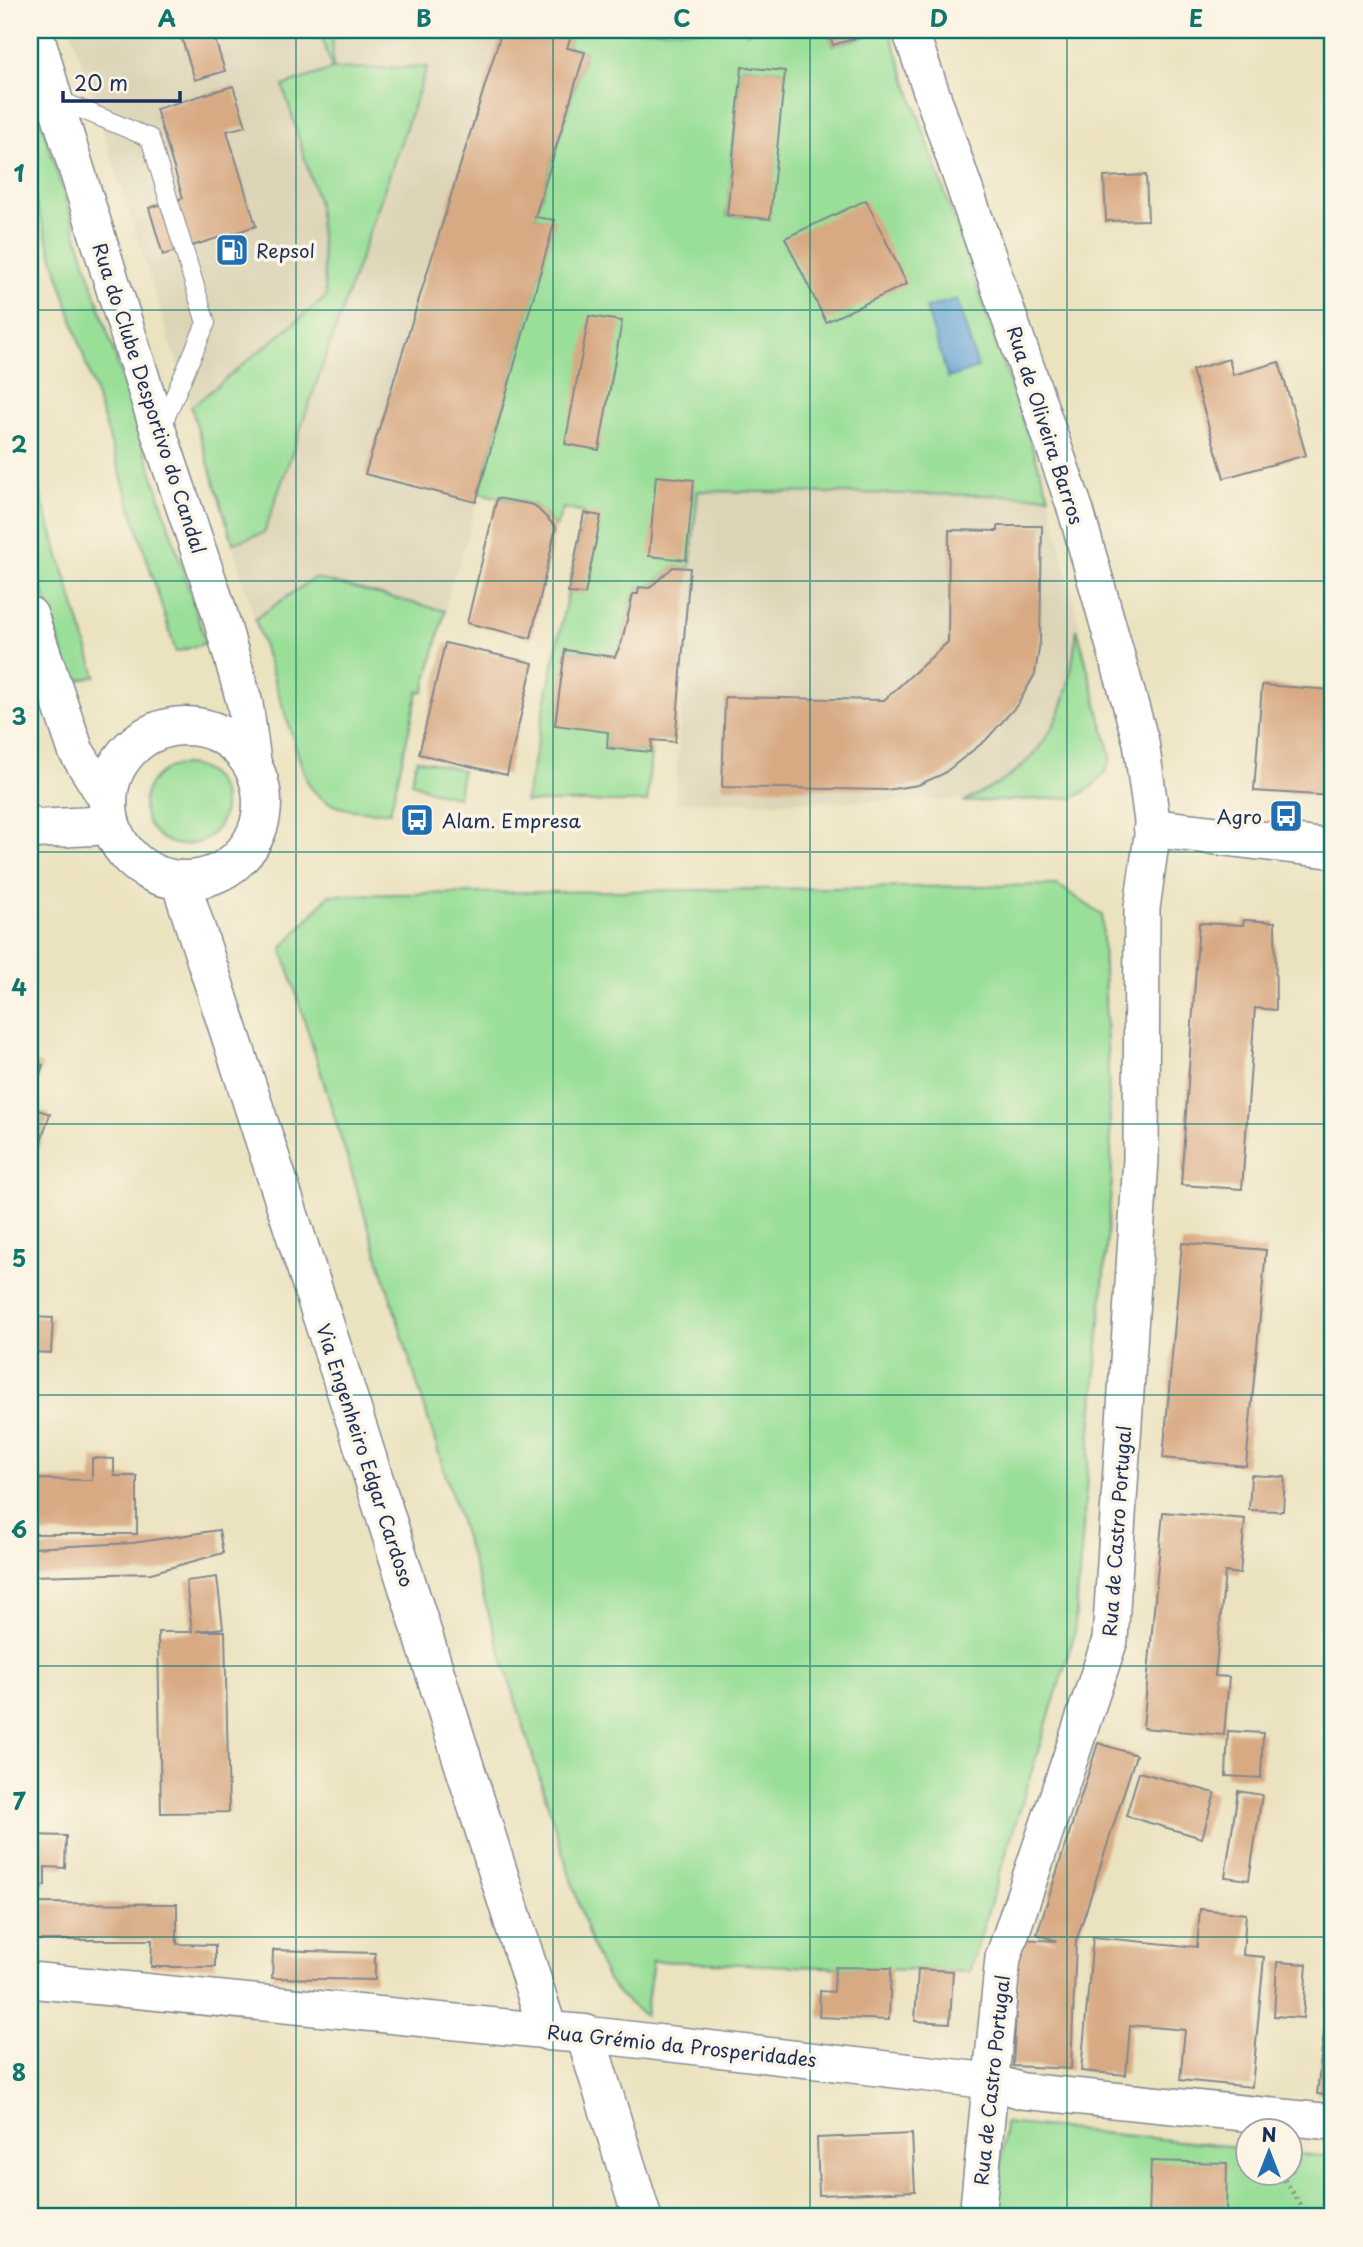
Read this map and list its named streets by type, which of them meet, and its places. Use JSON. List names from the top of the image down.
{
  "streets": {
    "main road": ["Via Engenheiro Edgar Cardoso"],
    "street": [
      "Rua do Clube Desportivo do Candal",
      "Rua de Oliveira Barros",
      "Rua de Castro Portugal",
      "Rua Grémio da Prosperidades"
    ]
  },
  "crossings": [
    ["Rua do Clube Desportivo do Candal", "Via Engenheiro Edgar Cardoso"],
    ["Rua de Oliveira Barros", "Rua de Castro Portugal"],
    ["Via Engenheiro Edgar Cardoso", "Rua Grémio da Prosperidades"],
    ["Rua de Castro Portugal", "Rua Grémio da Prosperidades"]
  ],
  "places": {
    "fuel station": ["Repsol"],
    "bus stop": ["Agro", "Alam. Empresa"]
  },
  "scale_bar": "20 m",
  "north": "top",
  "grid": {
    "columns": [
      "A",
      "B",
      "C",
      "D",
      "E"
    ],
    "rows": [
      "1",
      "2",
      "3",
      "4",
      "5",
      "6",
      "7",
      "8"
    ]
  }
}
